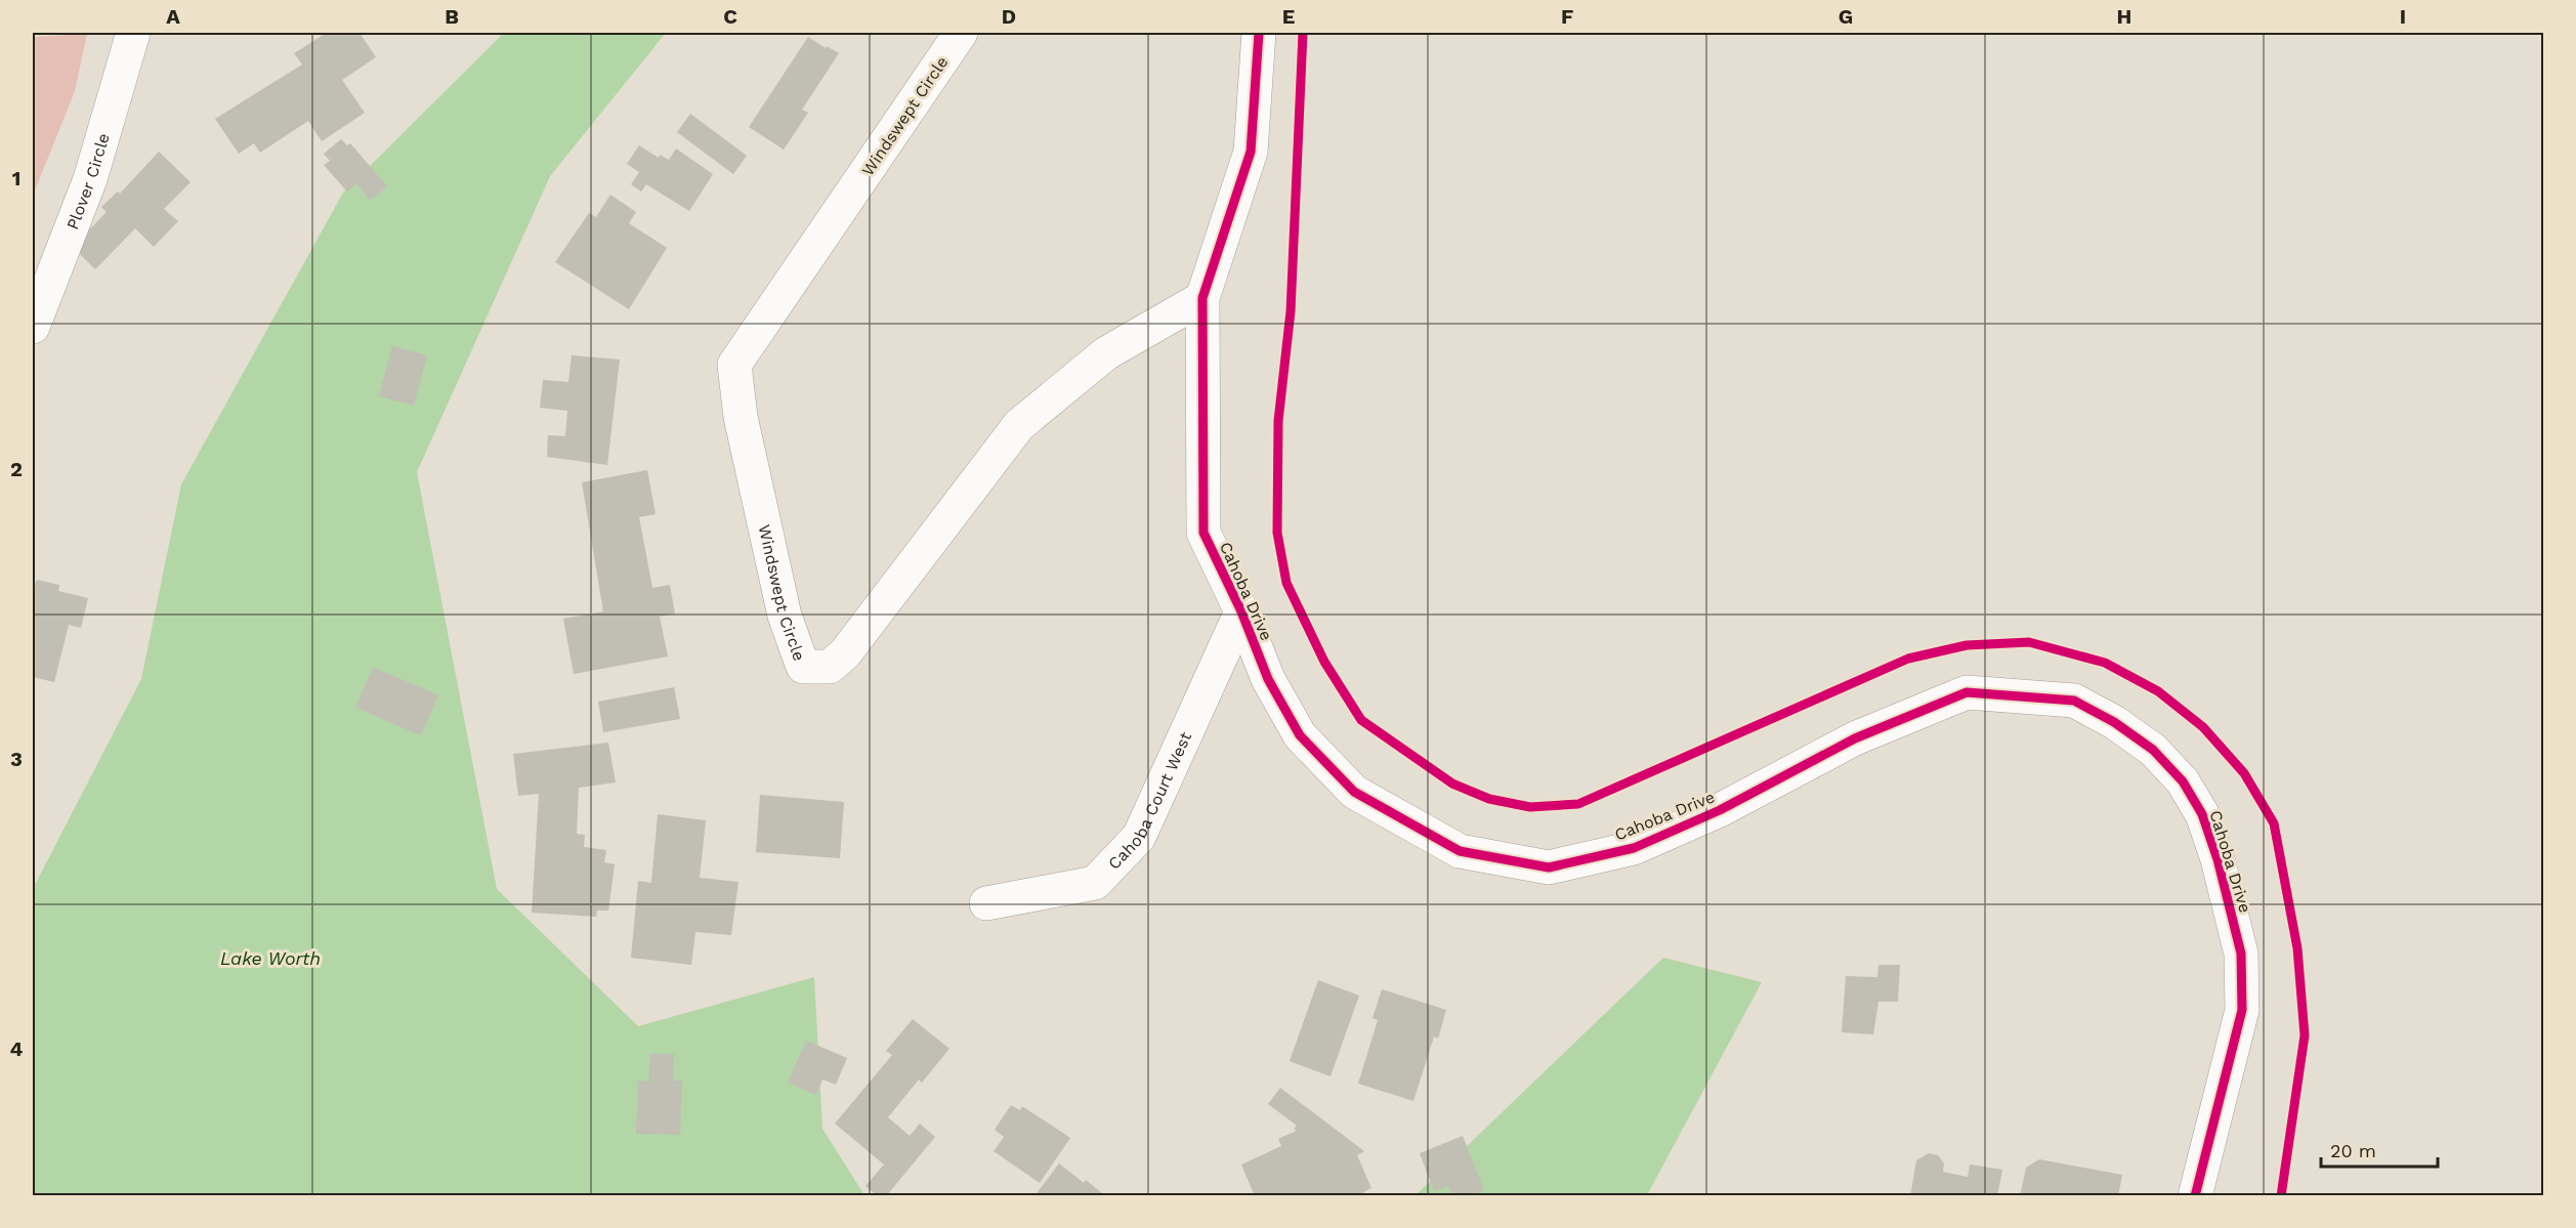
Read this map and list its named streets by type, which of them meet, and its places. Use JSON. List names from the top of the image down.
{
  "streets": {
    "street": [
      "Windswept Circle",
      "Plover Circle",
      "Cahoba Drive",
      "Cahoba Court West"
    ]
  },
  "crossings": [
    ["Windswept Circle", "Cahoba Drive"],
    ["Cahoba Drive", "Cahoba Court West"]
  ],
  "water": ["Lake Worth"],
  "scale_bar": "20 m",
  "grid": {
    "columns": [
      "A",
      "B",
      "C",
      "D",
      "E",
      "F",
      "G",
      "H",
      "I"
    ],
    "rows": [
      "1",
      "2",
      "3",
      "4"
    ]
  }
}
